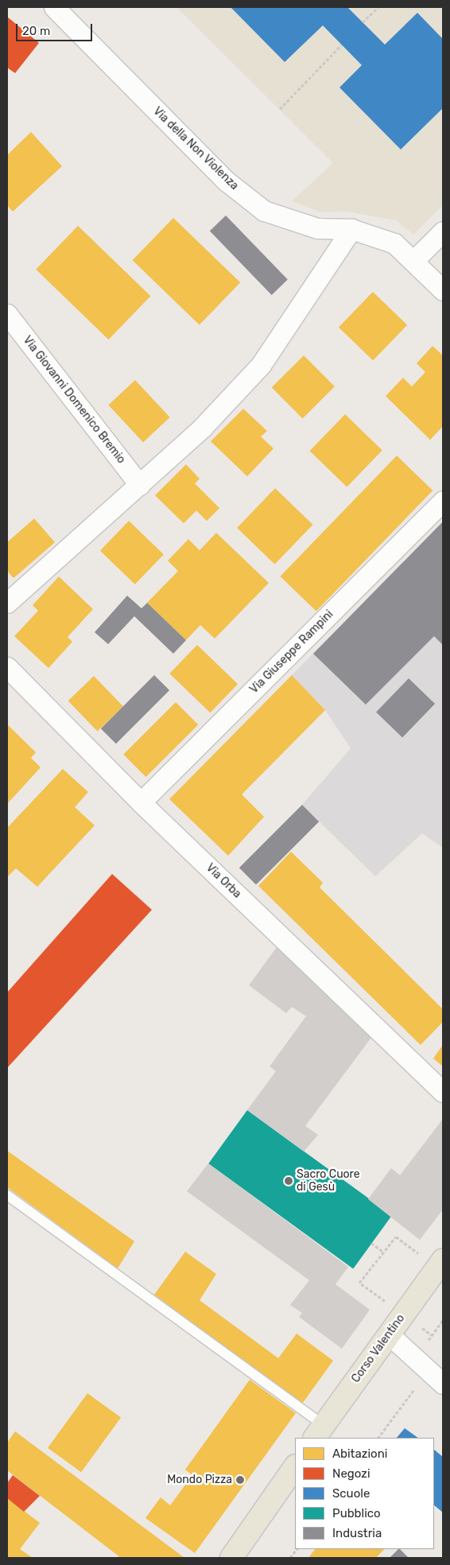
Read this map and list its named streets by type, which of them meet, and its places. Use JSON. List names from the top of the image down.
{
  "streets": {
    "main road": ["Corso Valentino"],
    "street": [
      "Via della Non Violenza",
      "Via Giovanni Domenico Bremio",
      "Via Giuseppe Rampini",
      "Via Orba"
    ]
  },
  "crossings": [
    ["Via Giuseppe Rampini", "Via Orba"]
  ],
  "places": ["Sacro Cuore di Gesù", "Mondo Pizza"],
  "legend": [
    "Abitazioni",
    "Negozi",
    "Scuole",
    "Pubblico",
    "Industria"
  ],
  "scale_bar": "20 m"
}
